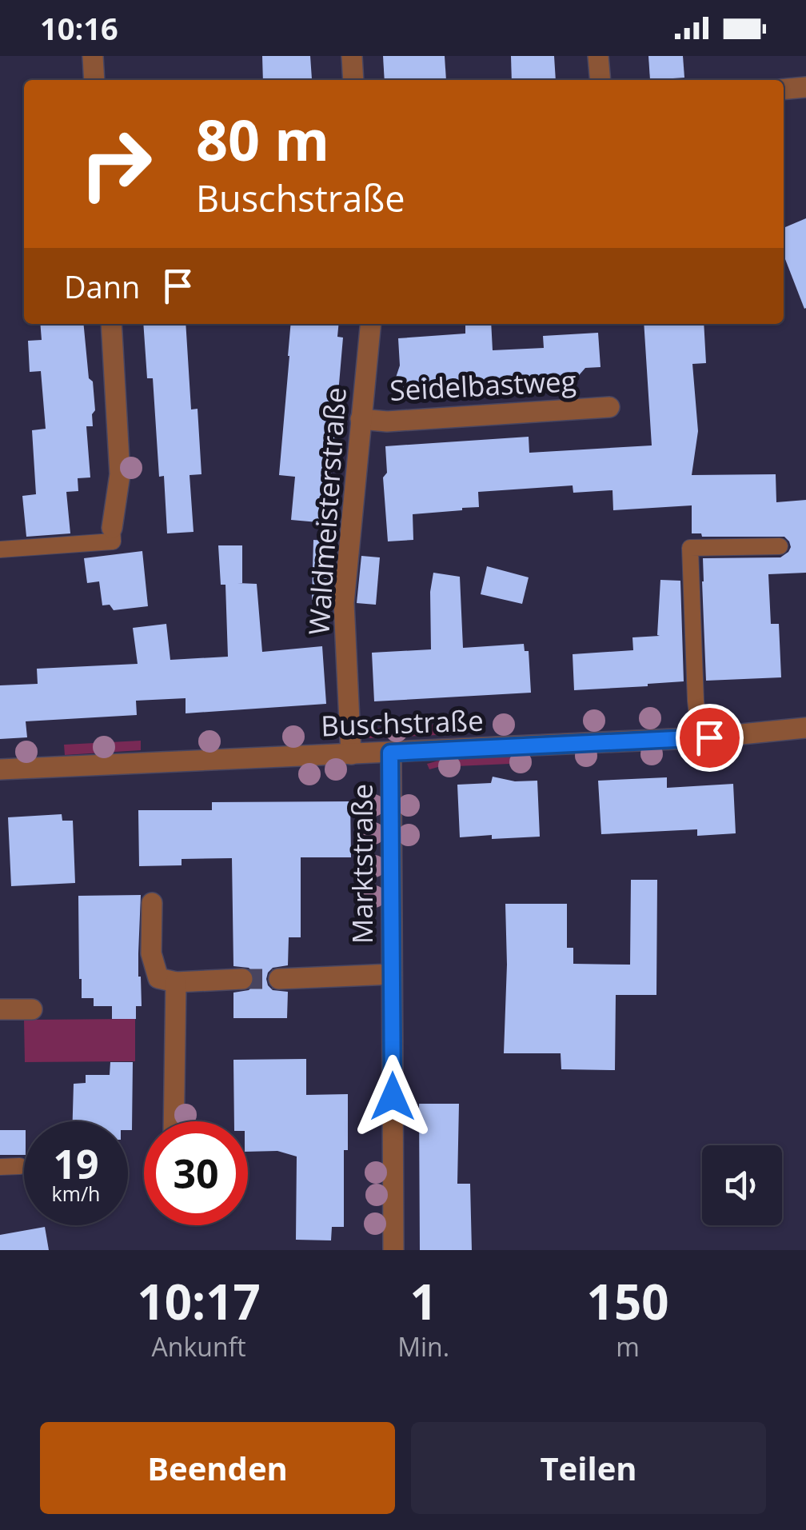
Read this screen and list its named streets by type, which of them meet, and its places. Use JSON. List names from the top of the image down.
{
  "streets": {
    "street": [
      "Seidelbastweg",
      "Waldmeisterstraße",
      "Buschstraße",
      "Marktstraße"
    ]
  },
  "crossings": [
    ["Seidelbastweg", "Waldmeisterstraße"],
    ["Waldmeisterstraße", "Buschstraße"],
    ["Buschstraße", "Marktstraße"]
  ],
  "page": {
    "status": "10:16",
    "turn": ["80 m", "Buschstraße"],
    "then": "Dann",
    "speed": "19 km/h",
    "limit": "30",
    "eta": [
      "10:17",
      "Ankunft",
      "1",
      "Min.",
      "150",
      "m"
    ],
    "buttons": ["Beenden", "Teilen"]
  }
}
